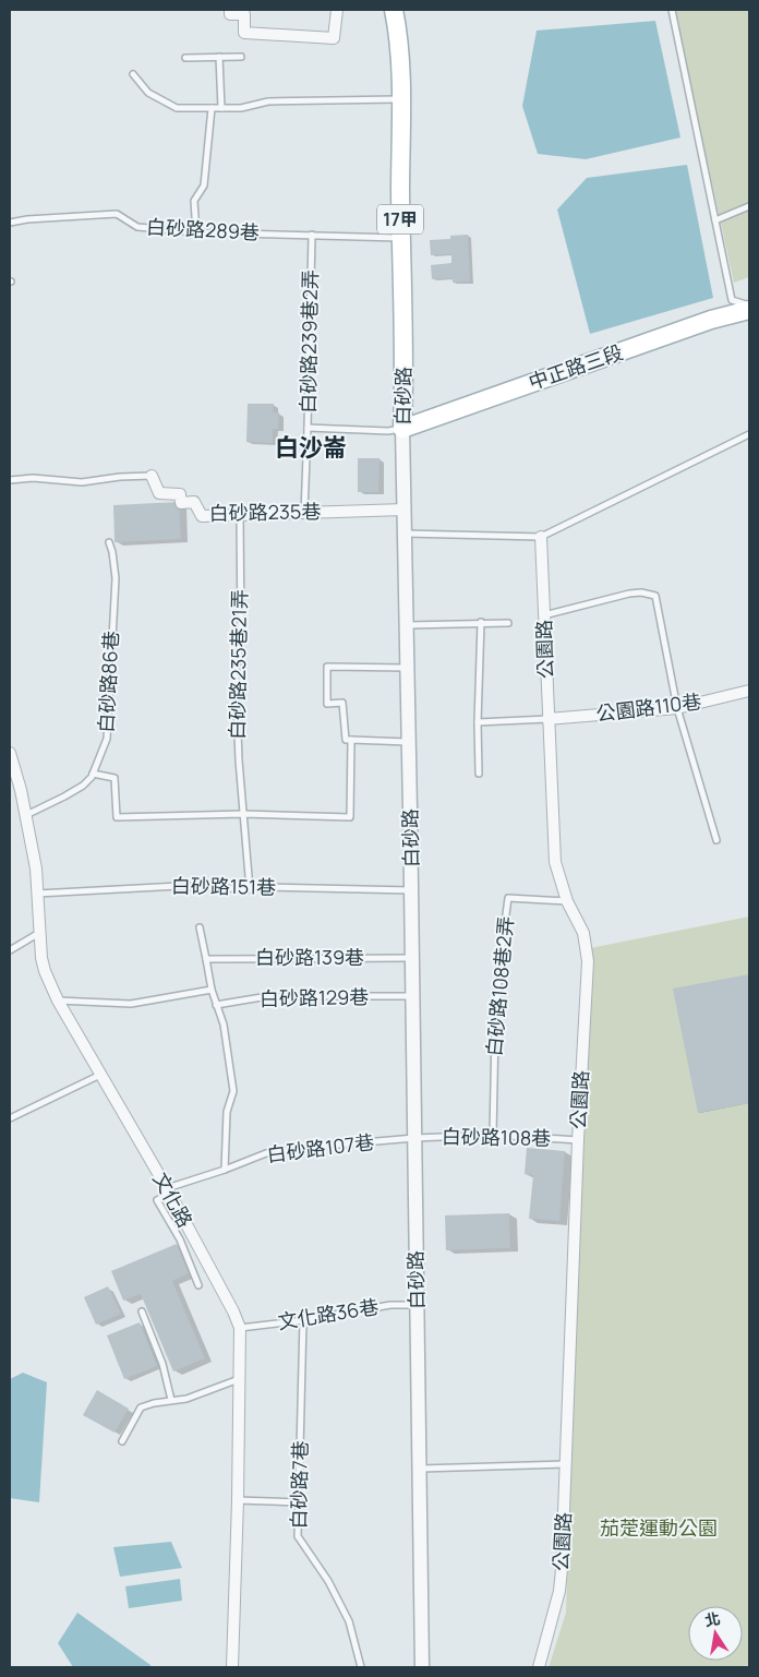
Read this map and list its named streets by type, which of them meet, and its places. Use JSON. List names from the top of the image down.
{
  "streets": {
    "main road": ["17甲", "中正路三段", "白砂路"],
    "street": [
      "白砂路235巷",
      "公園路",
      "公園路110巷",
      "文化路"
    ],
    "lane": [
      "白砂路289巷",
      "白砂路239巷2弄",
      "白砂路235巷21弄",
      "白砂路86巷",
      "白砂路151巷",
      "白砂路139巷",
      "白砂路108巷2弄",
      "白砂路129巷",
      "白砂路108巷",
      "白砂路107巷",
      "文化路36巷",
      "白砂路7巷"
    ]
  },
  "crossings": [
    ["白砂路289巷", "白砂路239巷2弄"],
    ["白砂路289巷", "白砂路"],
    ["白砂路239巷2弄", "白砂路235巷"],
    ["中正路三段", "白砂路"],
    ["白砂路", "白砂路235巷"],
    ["白砂路", "白砂路151巷"],
    ["白砂路", "白砂路139巷"],
    ["白砂路", "白砂路129巷"],
    ["白砂路", "白砂路108巷"],
    ["白砂路", "白砂路107巷"],
    ["白砂路", "文化路36巷"],
    ["白砂路235巷", "白砂路235巷21弄"],
    ["公園路", "公園路110巷"],
    ["公園路", "白砂路108巷2弄"],
    ["公園路", "白砂路108巷"],
    ["白砂路235巷21弄", "白砂路151巷"],
    ["白砂路86巷", "文化路"],
    ["白砂路151巷", "文化路"],
    ["白砂路108巷2弄", "白砂路108巷"],
    ["白砂路108巷", "白砂路107巷"],
    ["白砂路107巷", "文化路"],
    ["文化路", "文化路36巷"],
    ["文化路36巷", "白砂路7巷"]
  ],
  "districts": ["白沙崙"],
  "parks": ["茄萣運動公園"],
  "north": "top"
}
